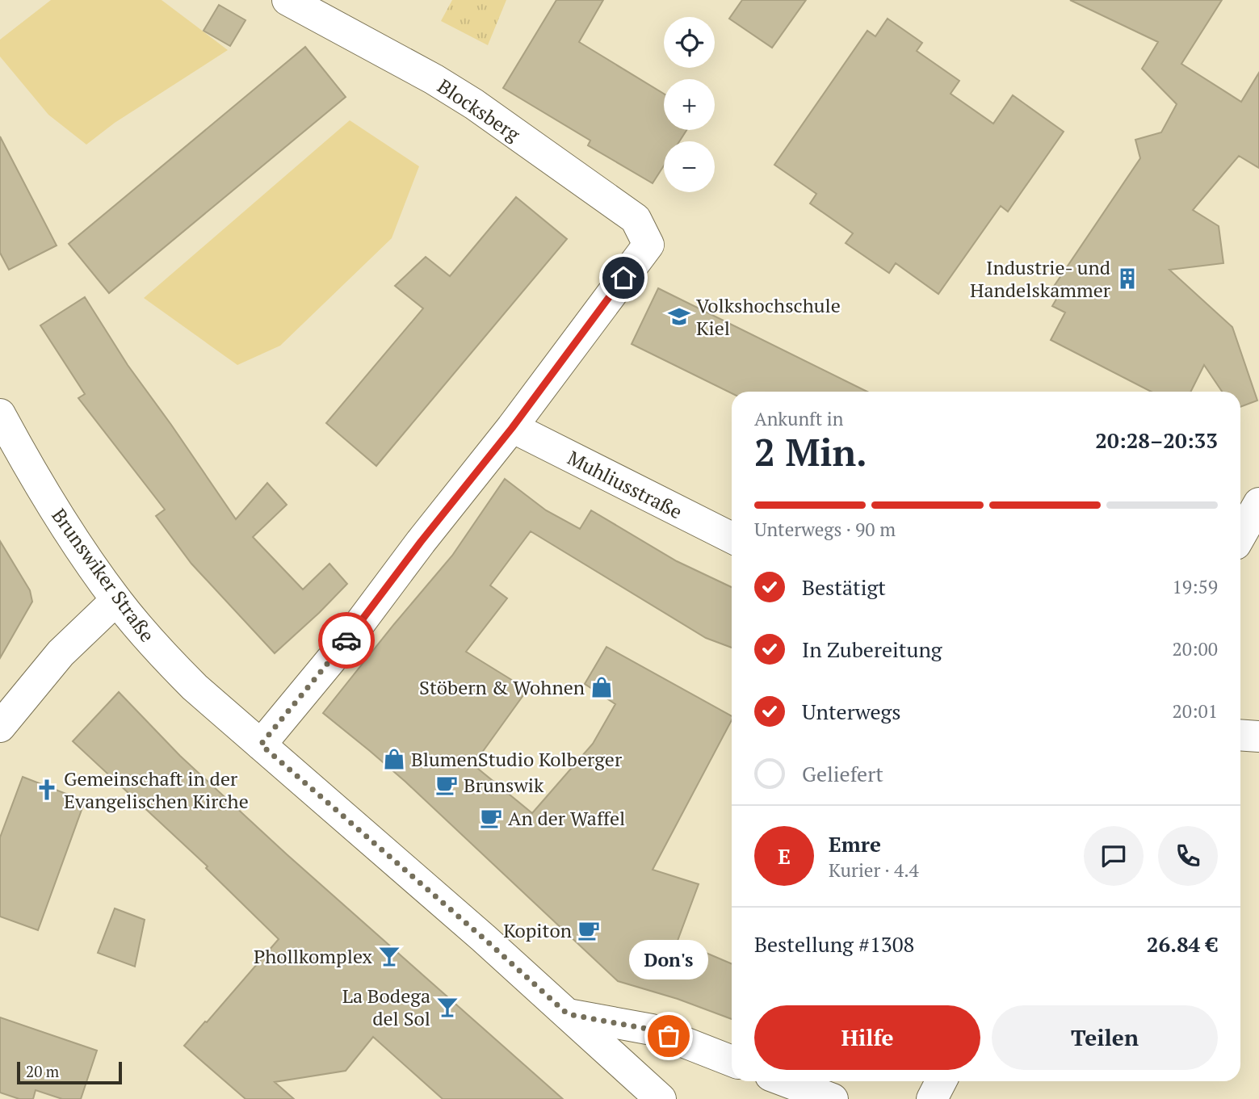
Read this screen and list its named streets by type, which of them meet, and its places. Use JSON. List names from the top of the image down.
{
  "streets": {
    "street": ["Blocksberg", "Muhliusstraße", "Brunswiker Straße"]
  },
  "crossings": [
    ["Blocksberg", "Muhliusstraße"]
  ],
  "places": {
    "building": ["Industrie- und Handelskammer"],
    "school or university": ["Volkshochschule Kiel"],
    "shop": ["Stöbern & Wohnen", "BlumenStudio Kolberger"],
    "cafe": ["Brunswik", "An der Waffel", "Kopiton"],
    "church": ["Gemeinschaft in der Evangelischen Kirche"],
    "bar": ["Phollkomplex", "La Bodega del Sol"],
    "other": ["Don's"]
  },
  "scale_bar": "20 m",
  "page": {
    "map_buttons": ["+", "−"],
    "heading": ["2 Min.", "Ankunft in", "20:28–20:33"],
    "panel": [
      "Emre",
      "Kurier · 4.4",
      "Bestellung #1308",
      "26.84 €"
    ],
    "bar": "Unterwegs · 90 m",
    "list": [
      ["Bestätigt", "19:59"],
      ["In Zubereitung", "20:00"],
      ["Unterwegs", "20:01"],
      "Geliefert"
    ],
    "round": "E",
    "bubble": "Don's",
    "buttons": ["Hilfe", "Teilen"],
    "scale": "20 m"
  }
}
